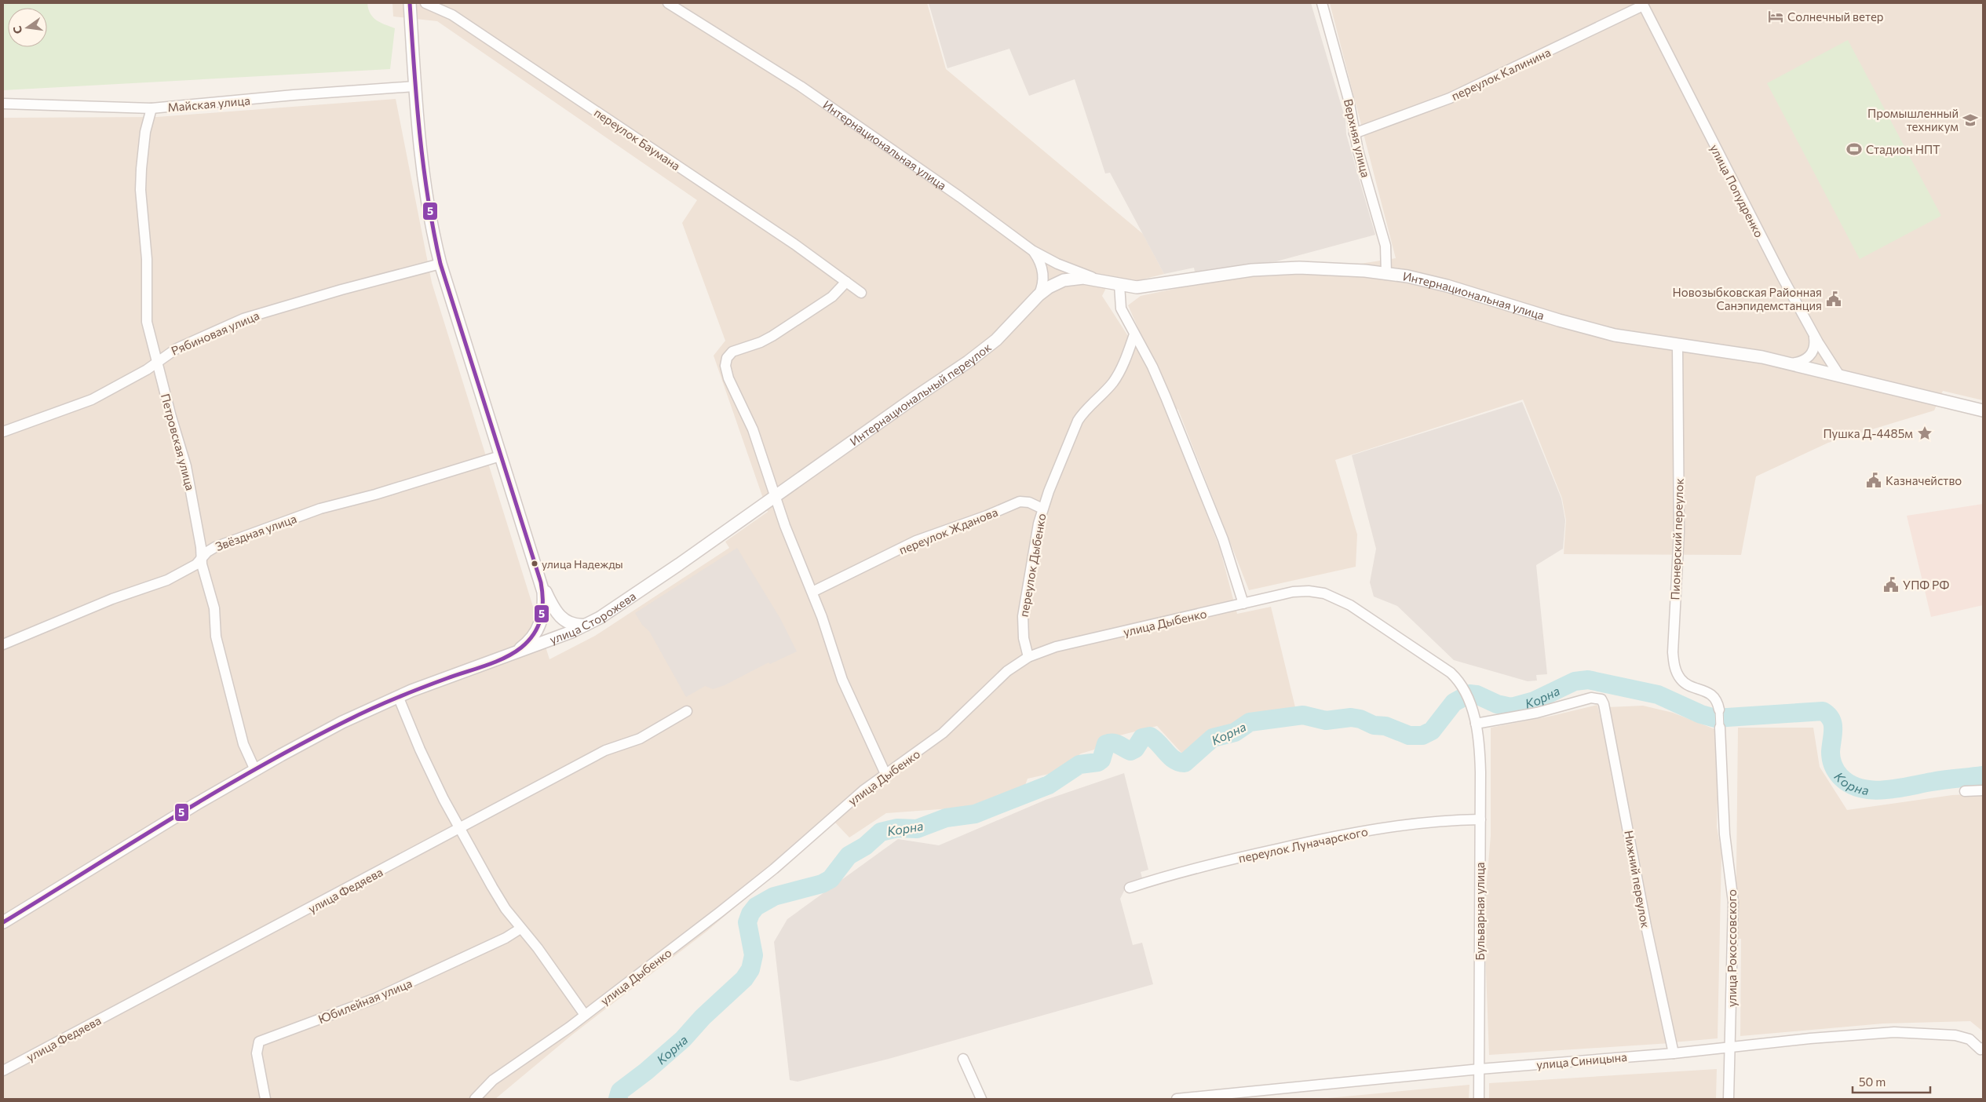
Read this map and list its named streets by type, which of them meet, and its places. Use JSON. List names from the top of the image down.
{
  "streets": {
    "street": [
      "переулок Калинина",
      "Майская улица",
      "Верхняя улица",
      "переулок Баумана",
      "Интернациональная улица",
      "улица Попудренко",
      "Рябиновая улица",
      "Интернациональный переулок",
      "Петровская улица",
      "переулок Жданова",
      "Звёздная улица",
      "Пионерский переулок",
      "переулок Дыбенко",
      "улица Сторожева",
      "улица Дыбенко",
      "переулок Луначарского",
      "Нижний переулок",
      "улица Федяева",
      "Бульварная улица",
      "улица Рокоссовского",
      "Юбилейная улица",
      "улица Синицына"
    ]
  },
  "crossings": [
    ["переулок Калинина", "Верхняя улица"],
    ["переулок Калинина", "улица Попудренко"],
    ["Майская улица", "Петровская улица"],
    ["Верхняя улица", "Интернациональная улица"],
    ["Интернациональная улица", "улица Попудренко"],
    ["Интернациональная улица", "Интернациональный переулок"],
    ["Интернациональная улица", "Пионерский переулок"],
    ["Рябиновая улица", "Петровская улица"],
    ["Интернациональный переулок", "улица Сторожева"],
    ["Петровская улица", "Звёздная улица"],
    ["Петровская улица", "улица Сторожева"],
    ["переулок Жданова", "переулок Дыбенко"],
    ["переулок Дыбенко", "улица Дыбенко"],
    ["улица Дыбенко", "Бульварная улица"],
    ["переулок Луначарского", "Бульварная улица"],
    ["Нижний переулок", "Бульварная улица"],
    ["Нижний переулок", "улица Синицына"],
    ["Бульварная улица", "улица Синицына"],
    ["улица Рокоссовского", "улица Синицына"]
  ],
  "water": ["Корна"],
  "places": {
    "hotel": ["Солнечный ветер"],
    "school or university": ["Промышленный техникум"],
    "sports": ["Стадион НПТ"],
    "public building": ["Новозыбковская Районная Санэпидемстанция", "Казначейство", "УПФ РФ"],
    "place": ["Пушка Д-4485м"],
    "other": ["улица Надежды"]
  },
  "lines": ["transit line 5"],
  "scale_bar": "50 m",
  "north": "left"
}
